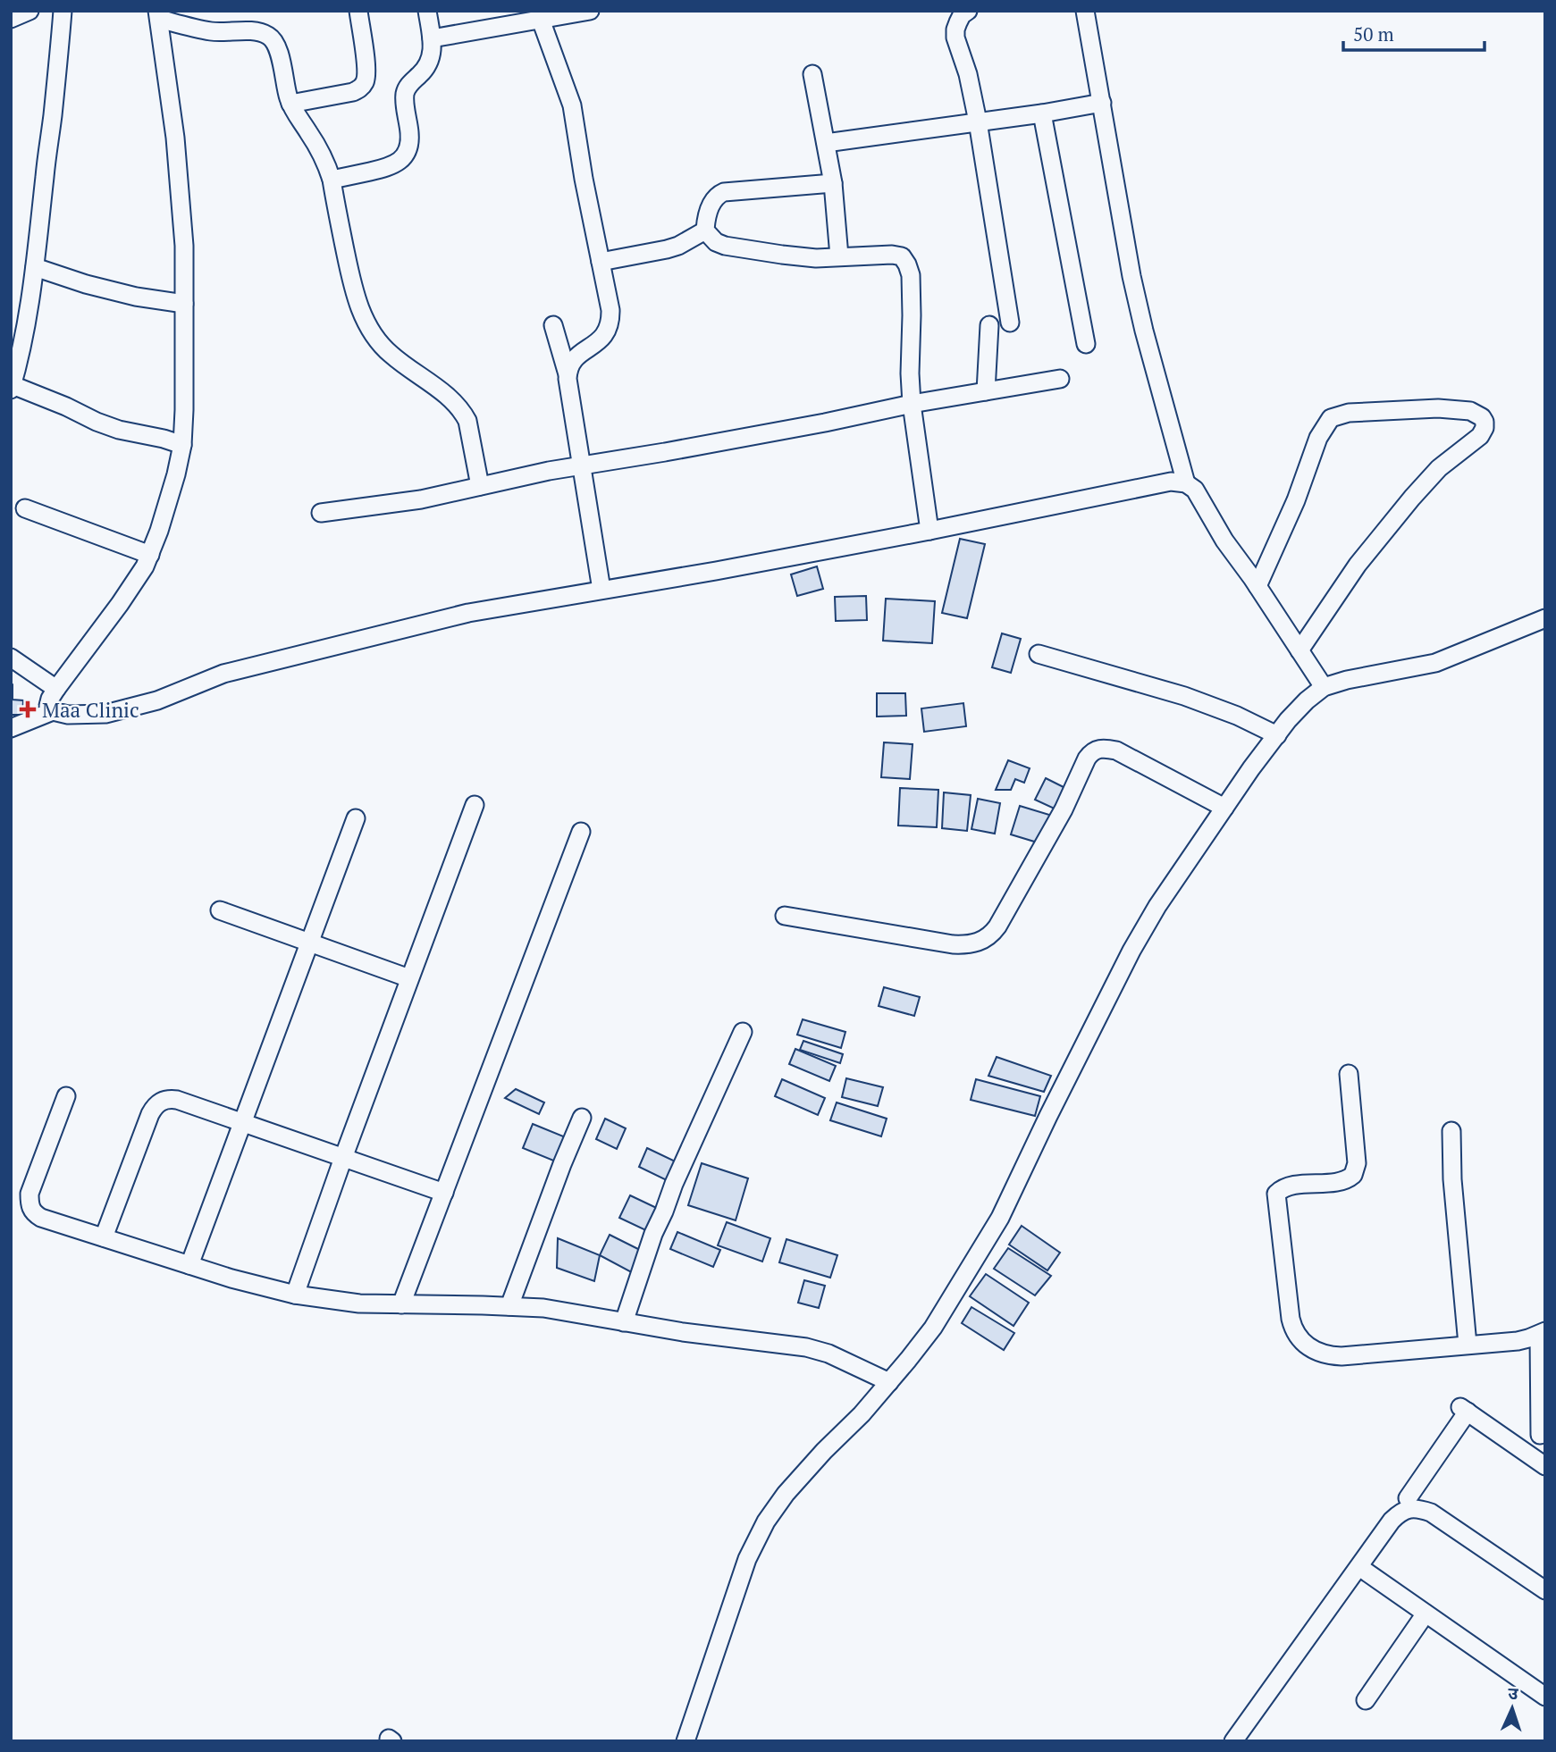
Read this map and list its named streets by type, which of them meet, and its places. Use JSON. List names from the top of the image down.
{
  "places": {
    "health": ["Maa Clinic"]
  },
  "scale_bar": "50 m",
  "north": "top"
}
